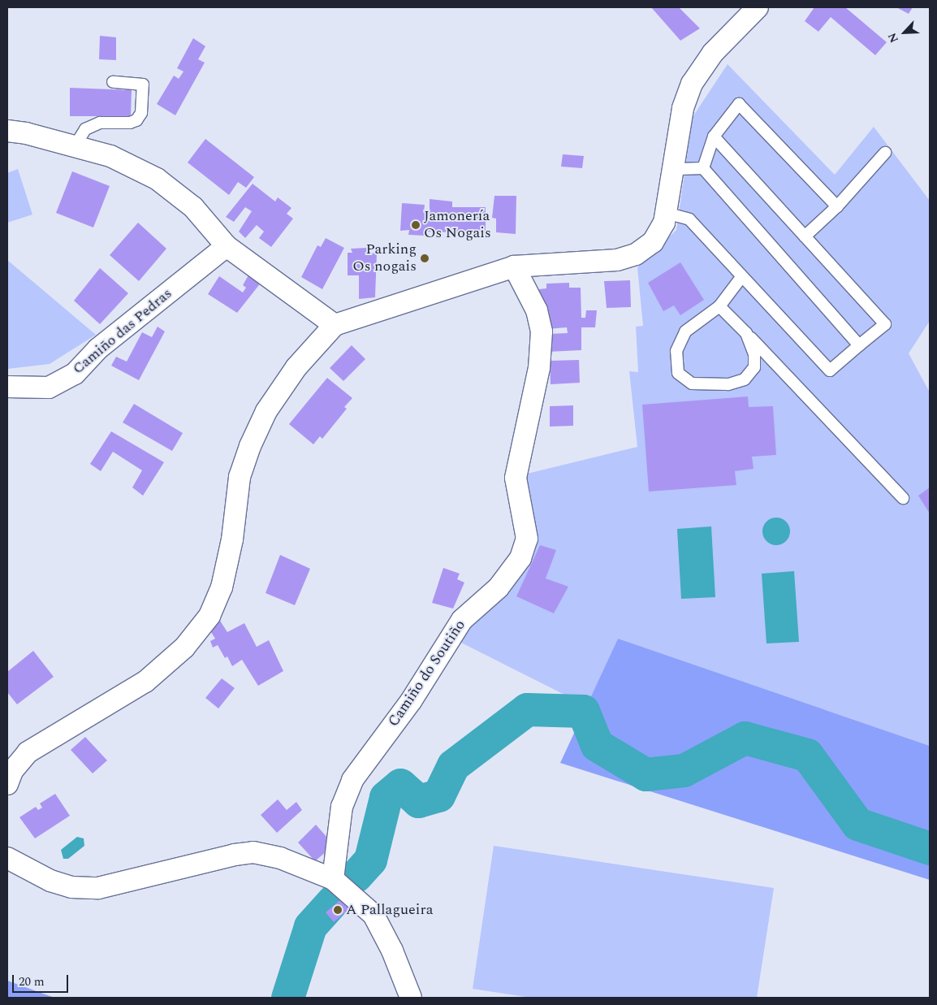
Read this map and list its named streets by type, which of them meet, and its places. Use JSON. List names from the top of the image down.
{
  "streets": {
    "street": ["Camiño das Pedras", "Camiño do Soutiño"]
  },
  "places": ["Jamonería Os Nogais", "Parking Os nogais", "A Pallagueira"],
  "scale_bar": "20 m",
  "north": "bottom left"
}
